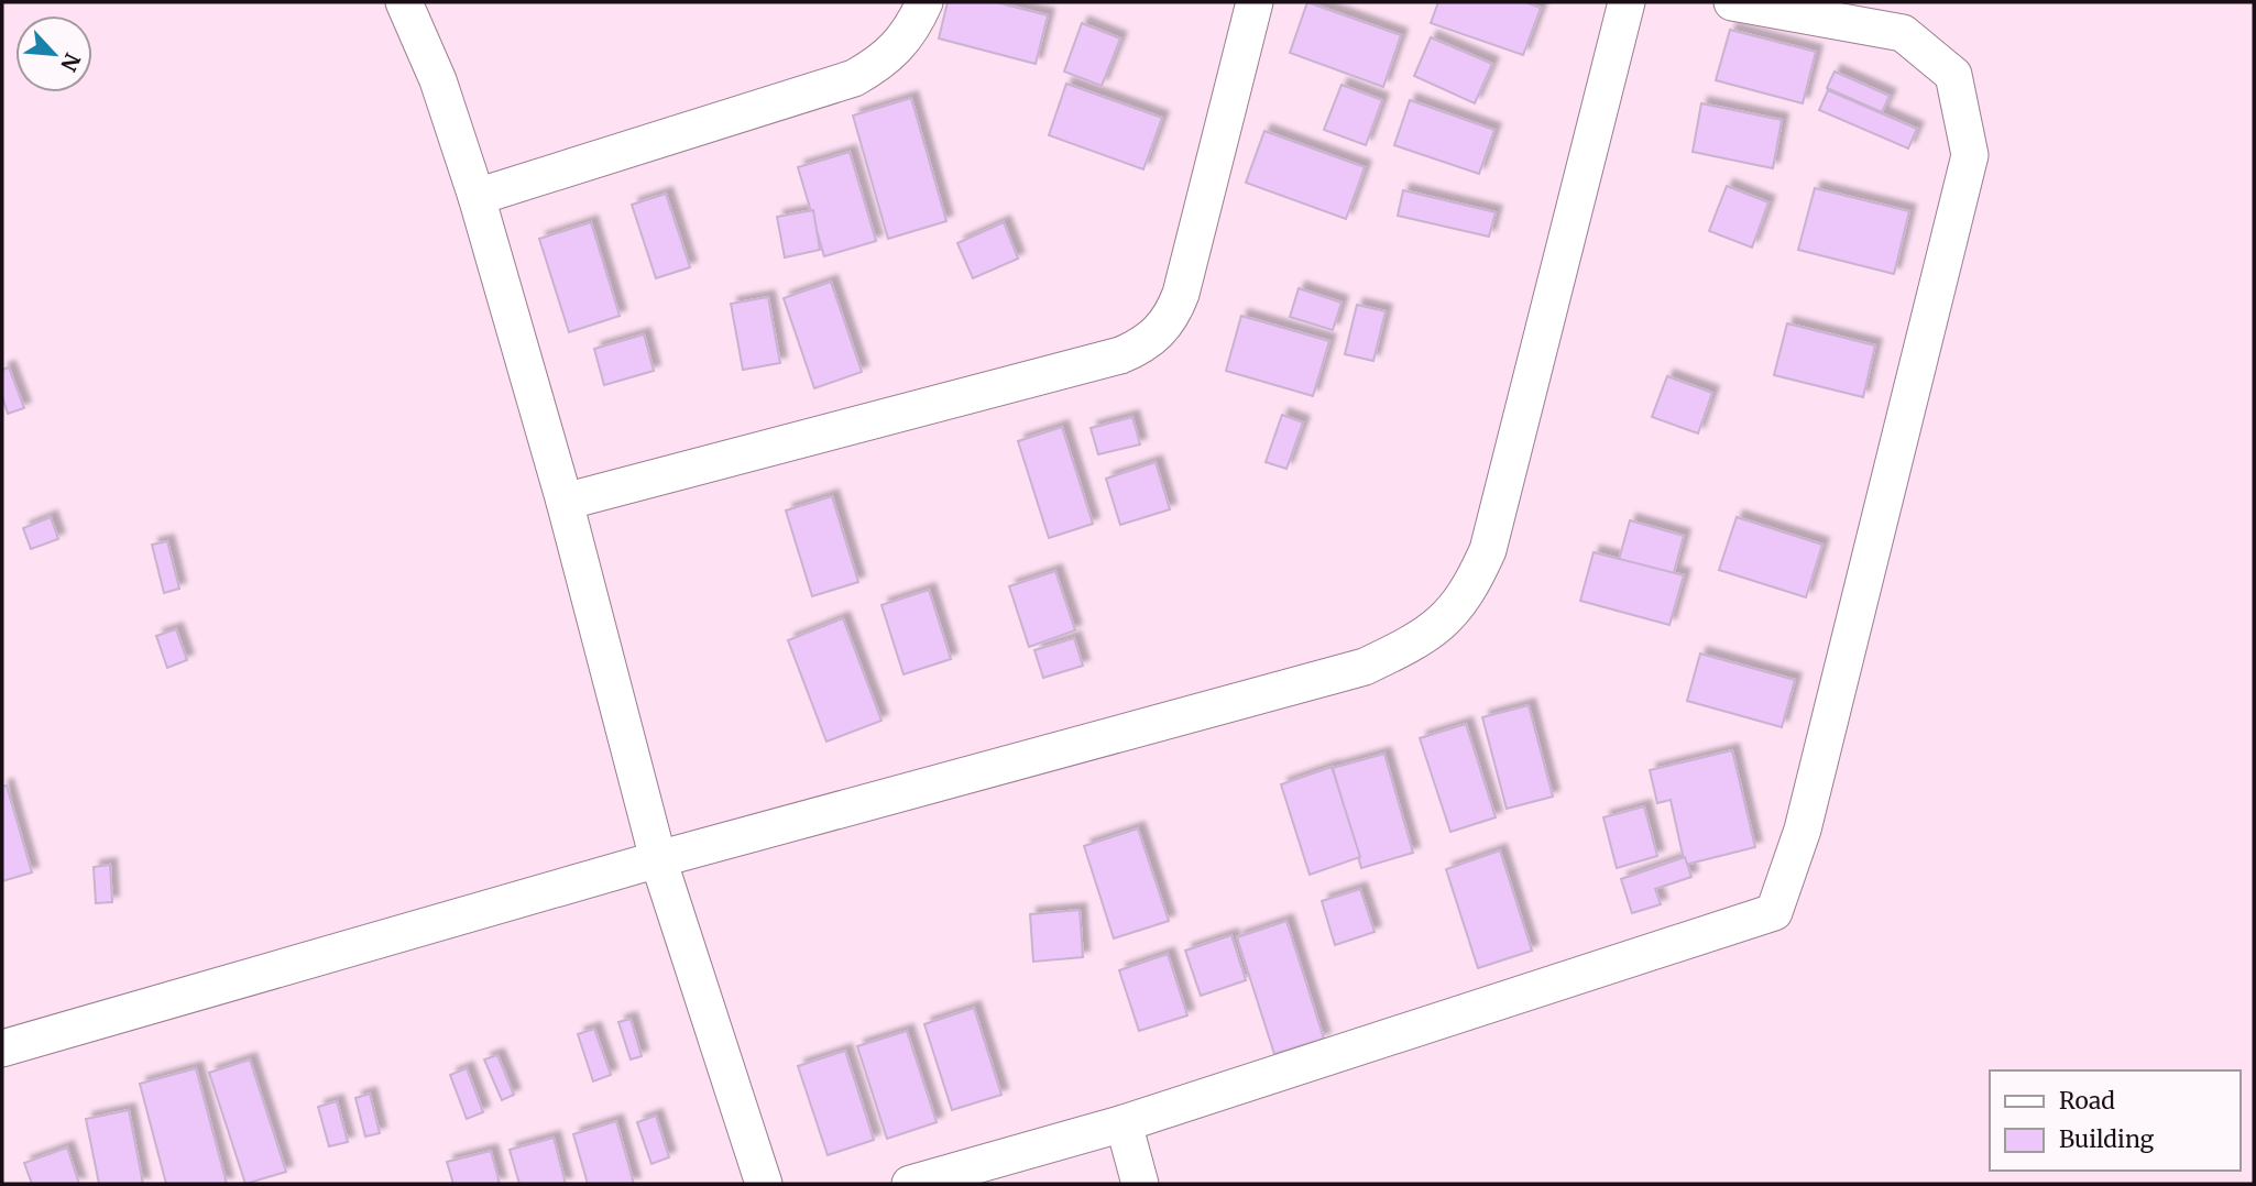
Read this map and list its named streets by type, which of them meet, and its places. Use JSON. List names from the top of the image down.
{
  "legend": ["Road", "Building"],
  "north": "bottom right"
}
